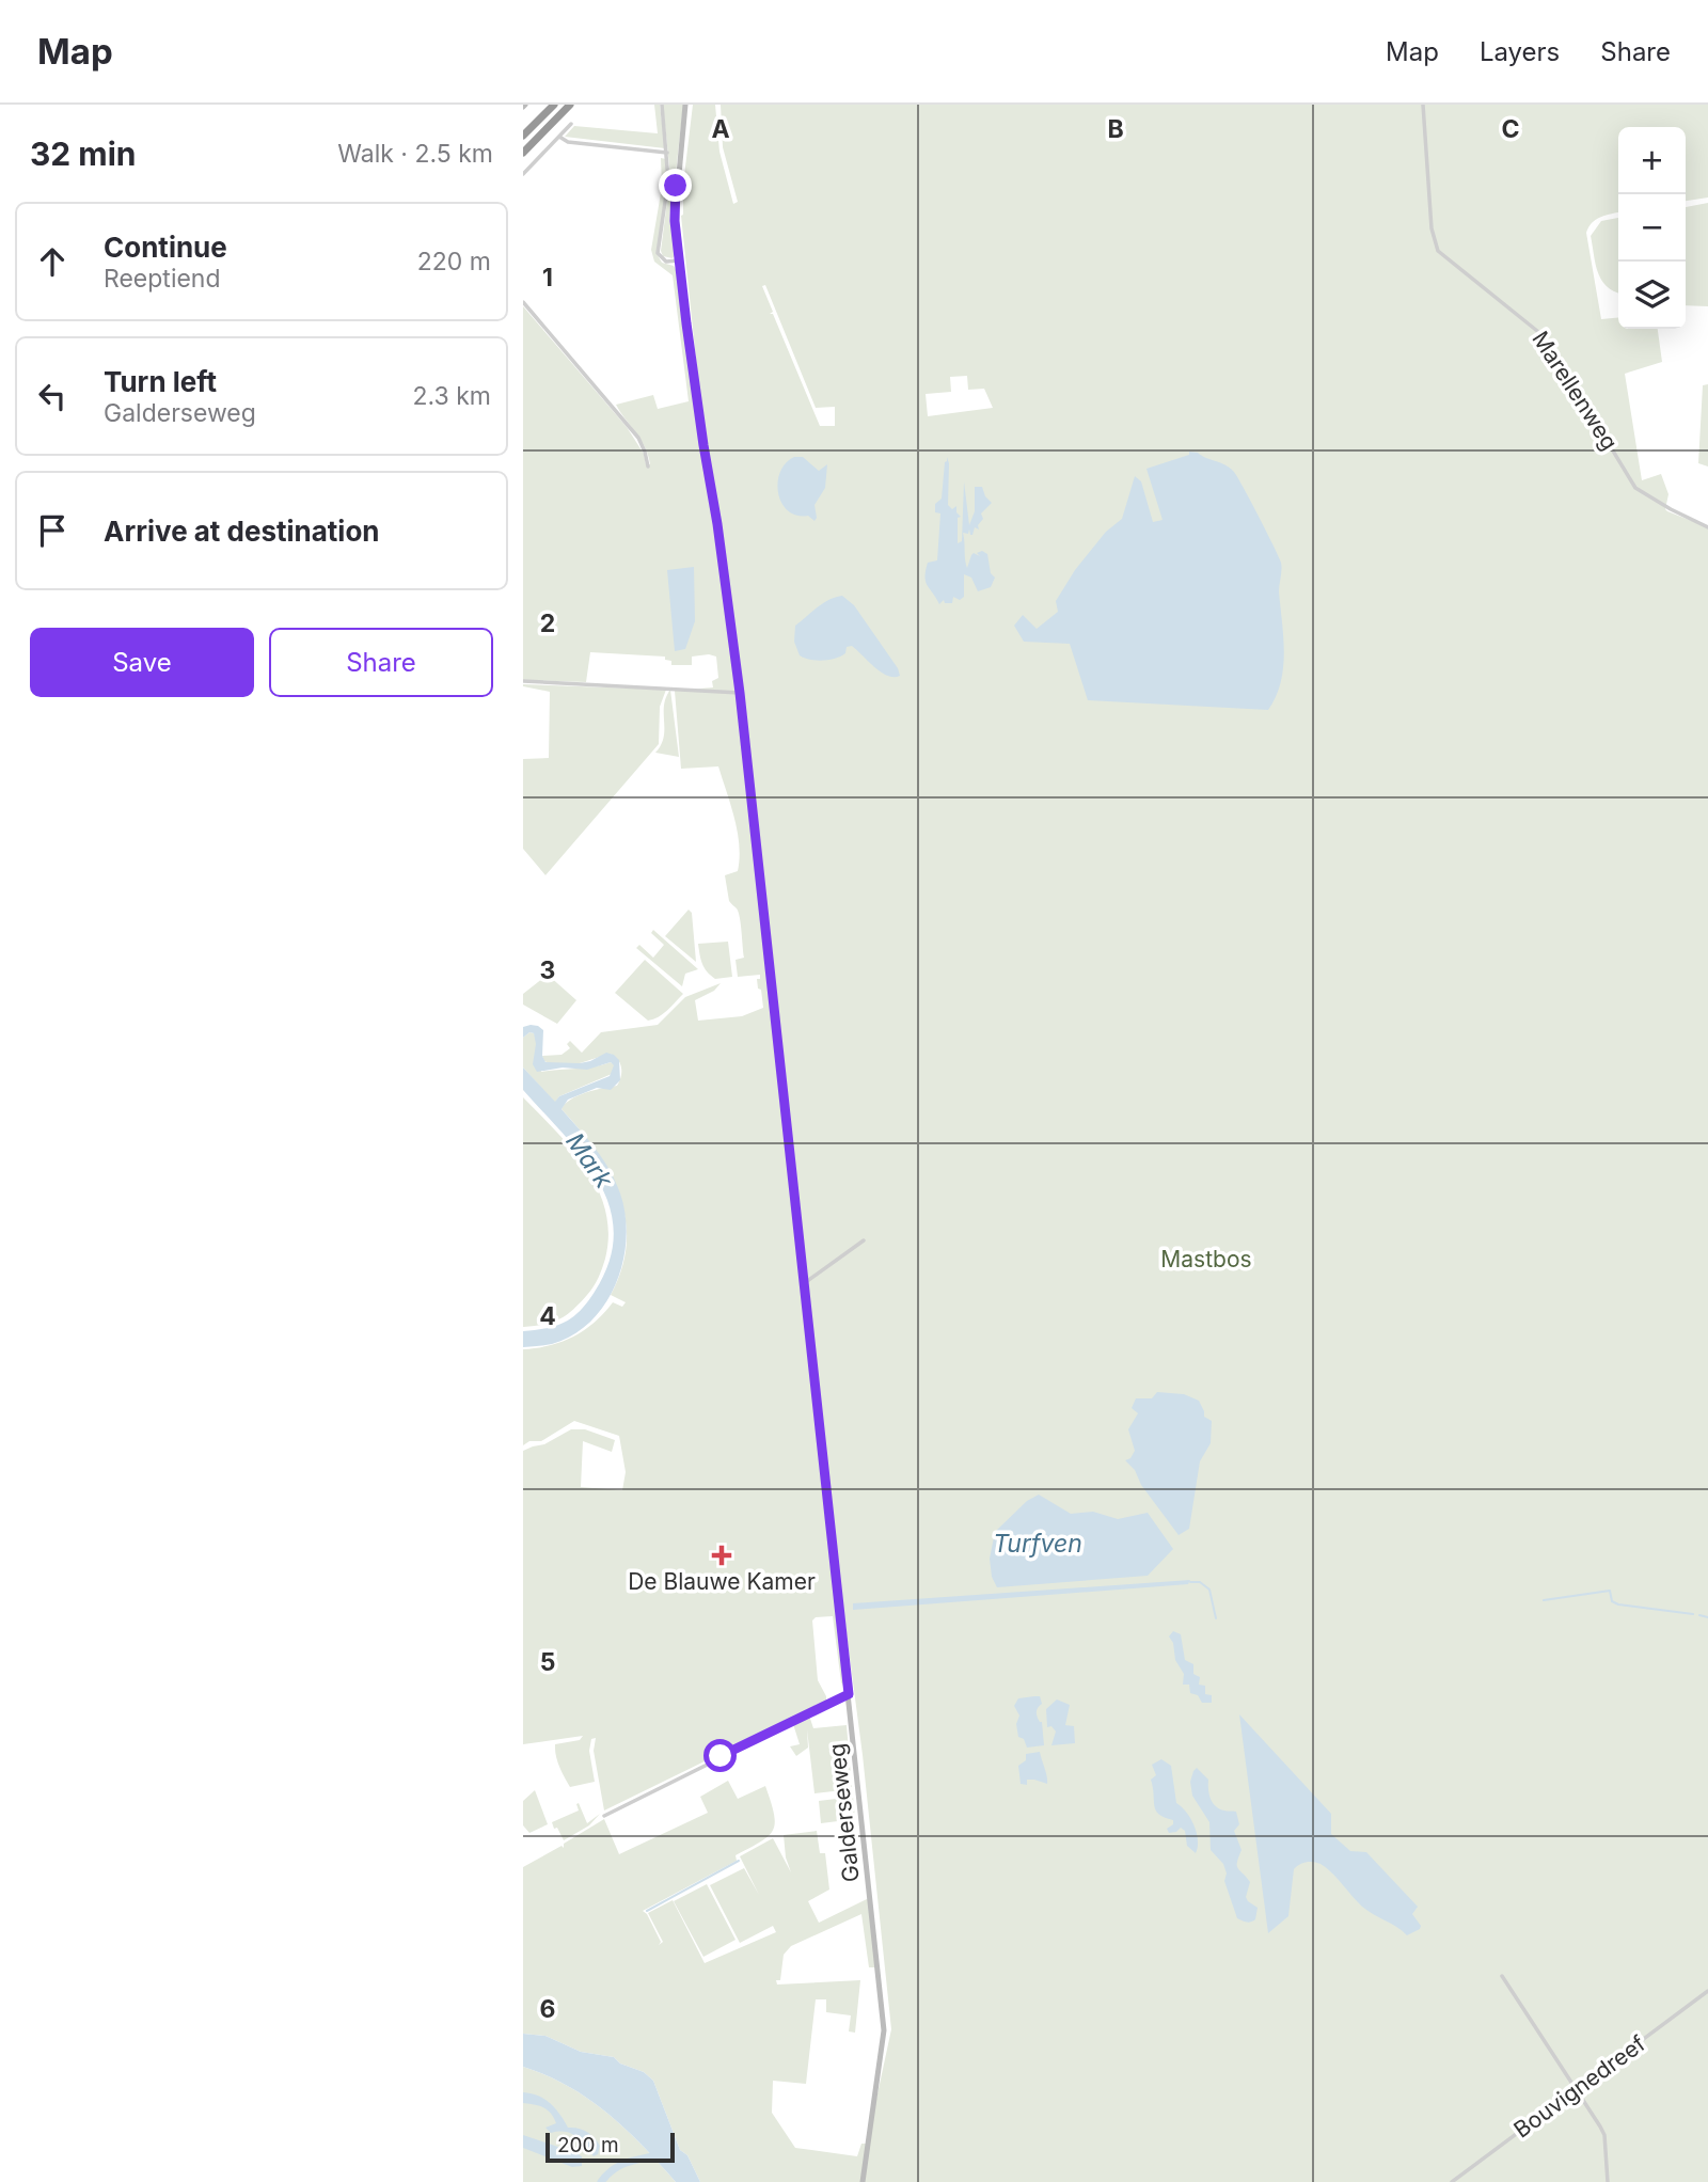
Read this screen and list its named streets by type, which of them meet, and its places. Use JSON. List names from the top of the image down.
{
  "streets": {
    "street": ["Marellenweg", "Galderseweg", "Bouvignedreef"]
  },
  "water": ["Mark", "Turfven"],
  "parks": ["Mastbos"],
  "places": {
    "health": ["De Blauwe Kamer"]
  },
  "scale_bar": "200 m",
  "page": {
    "header": "Map",
    "nav": ["Map", "Layers", "Share"],
    "heading": ["32 min", "Walk · 2.5 km"],
    "map_buttons": ["+", "−"],
    "list": [
      ["Continue", "Reeptiend", "220 m"],
      ["Turn left", "Galderseweg", "2.3 km"],
      "Arrive at destination"
    ],
    "buttons": ["Save", "Share"],
    "scale": "200 m"
  },
  "grid": {
    "columns": ["A", "B", "C"],
    "rows": [
      "1",
      "2",
      "3",
      "4",
      "5",
      "6"
    ]
  }
}
